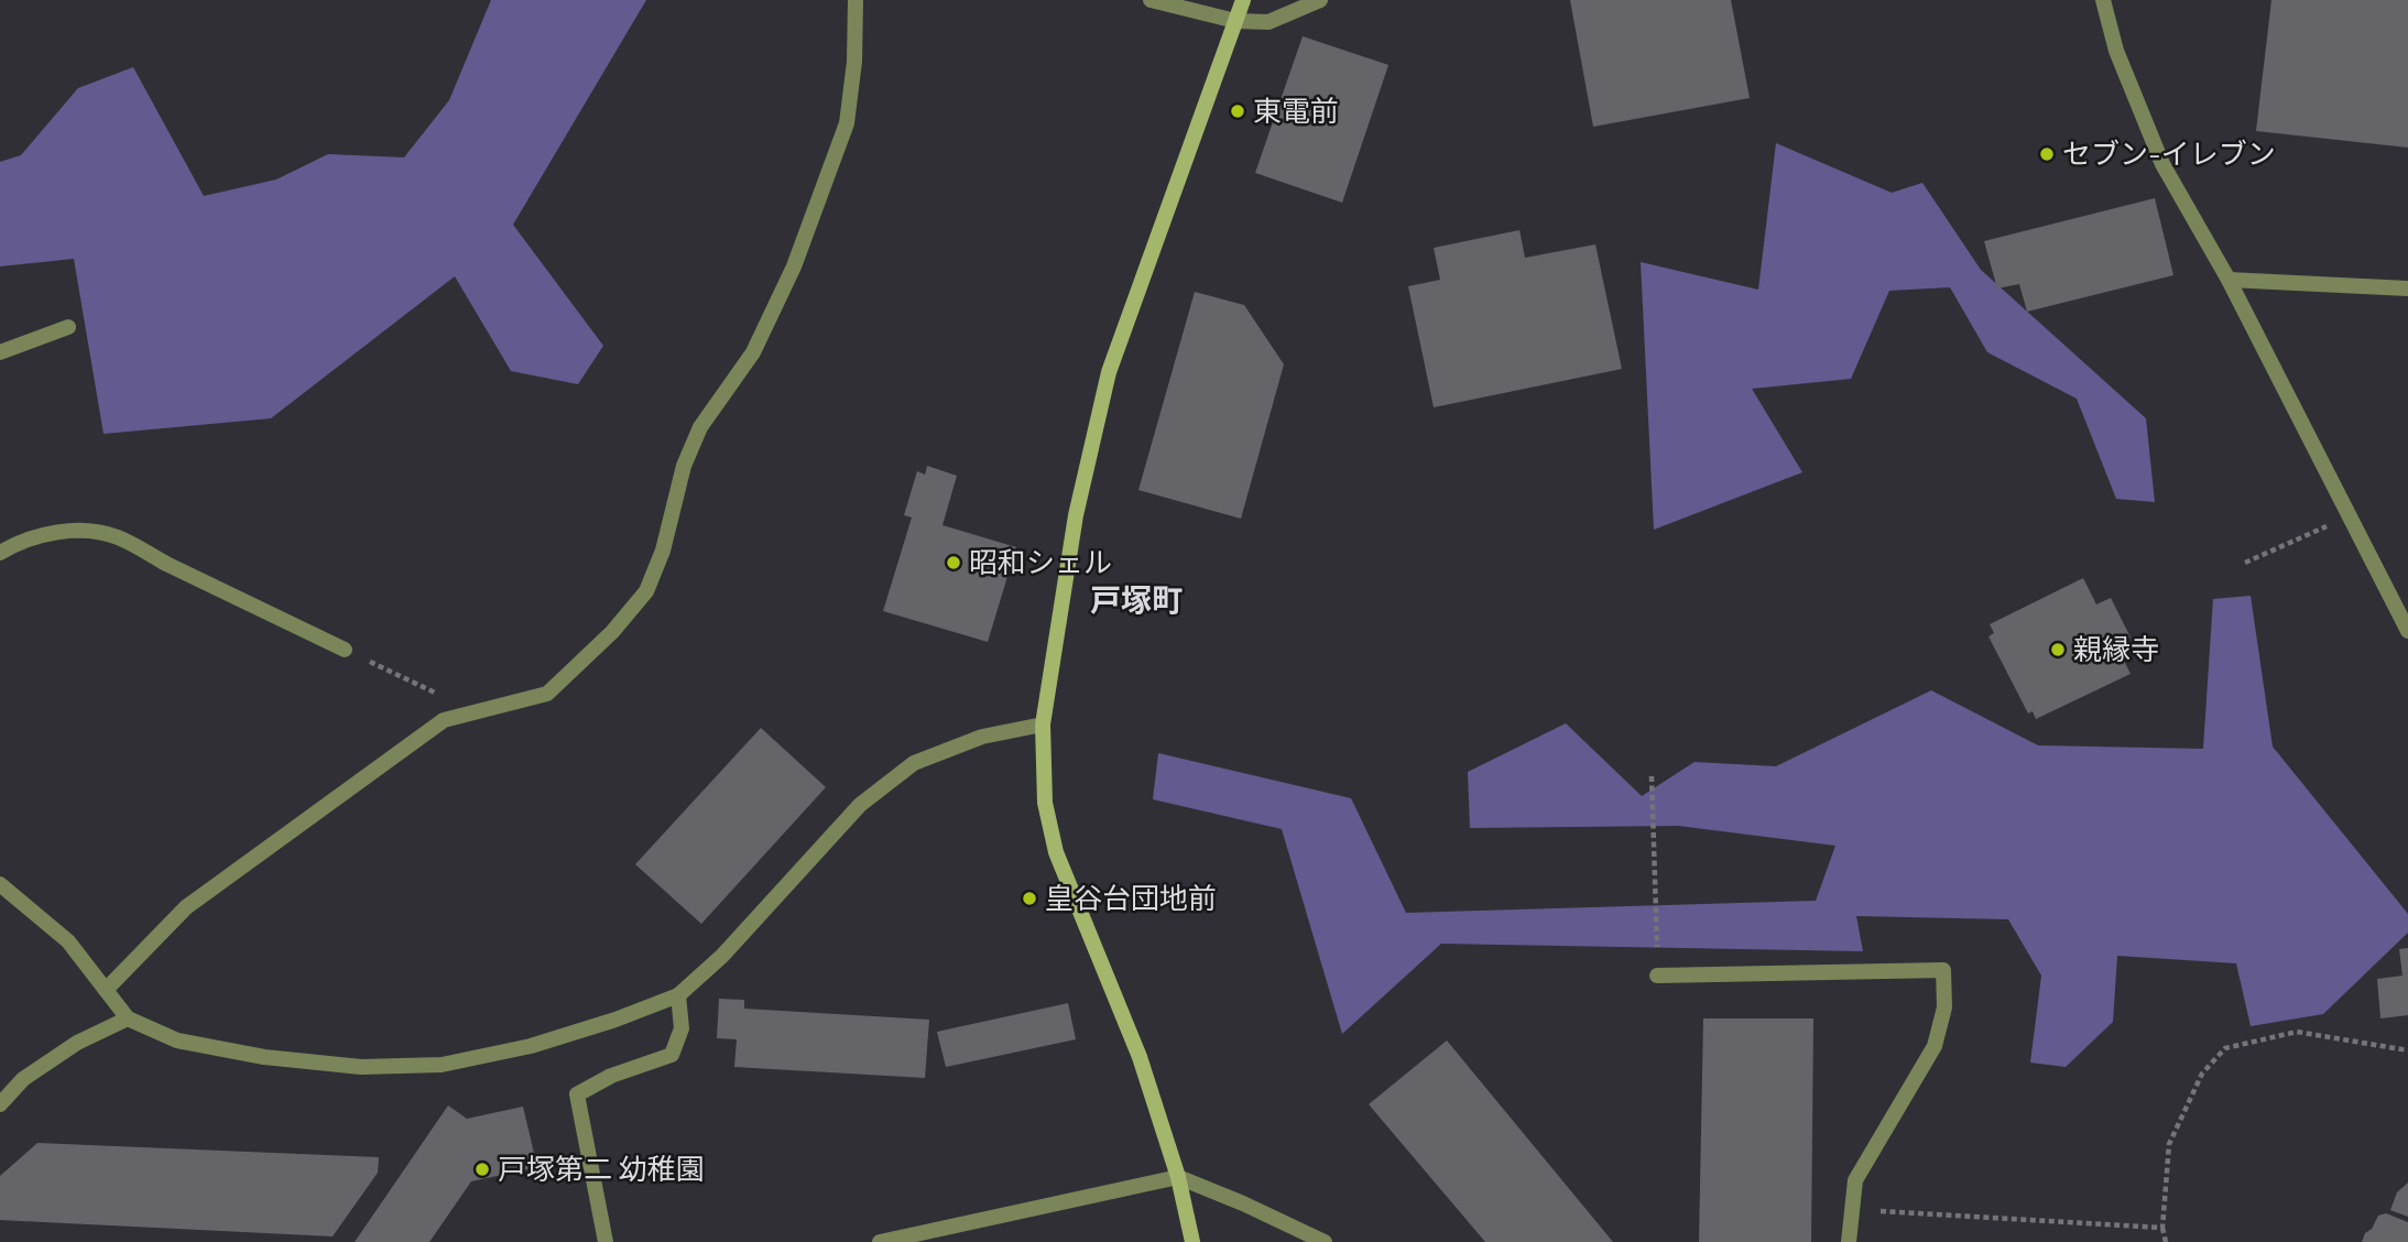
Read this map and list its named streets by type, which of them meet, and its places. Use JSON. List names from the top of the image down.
{
  "districts": ["戸塚町"],
  "places": [
    "東電前",
    "セブン-イレブン",
    "昭和シェル",
    "親縁寺",
    "皇谷台団地前",
    "戸塚第二 幼稚園"
  ]
}
